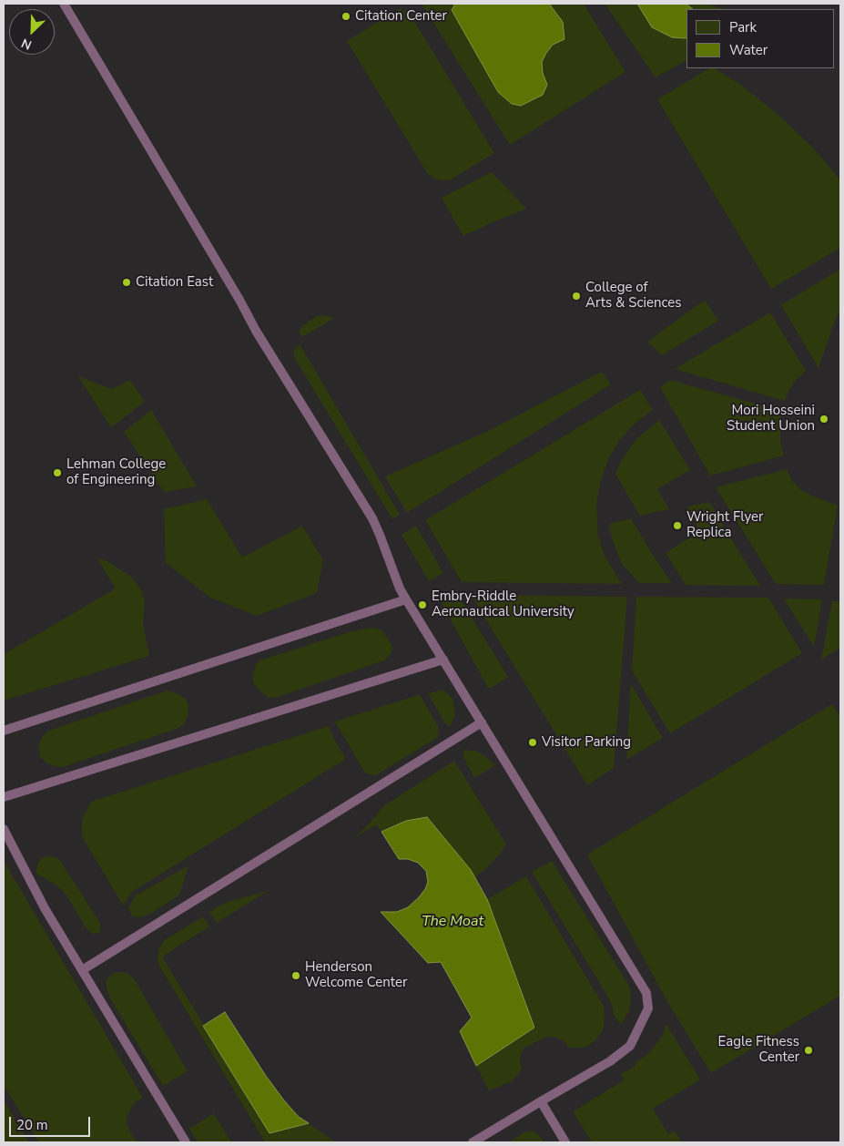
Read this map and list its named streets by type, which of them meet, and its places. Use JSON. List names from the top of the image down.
{
  "water": ["The Moat"],
  "places": [
    "Citation Center",
    "Citation East",
    "College of Arts & Sciences",
    "Mori Hosseini Student Union",
    "Lehman College of Engineering",
    "Wright Flyer Replica",
    "Embry-Riddle Aeronautical University",
    "Visitor Parking",
    "Henderson Welcome Center",
    "Eagle Fitness Center"
  ],
  "legend": ["Park", "Water"],
  "scale_bar": "20 m",
  "north": "bottom left"
}
